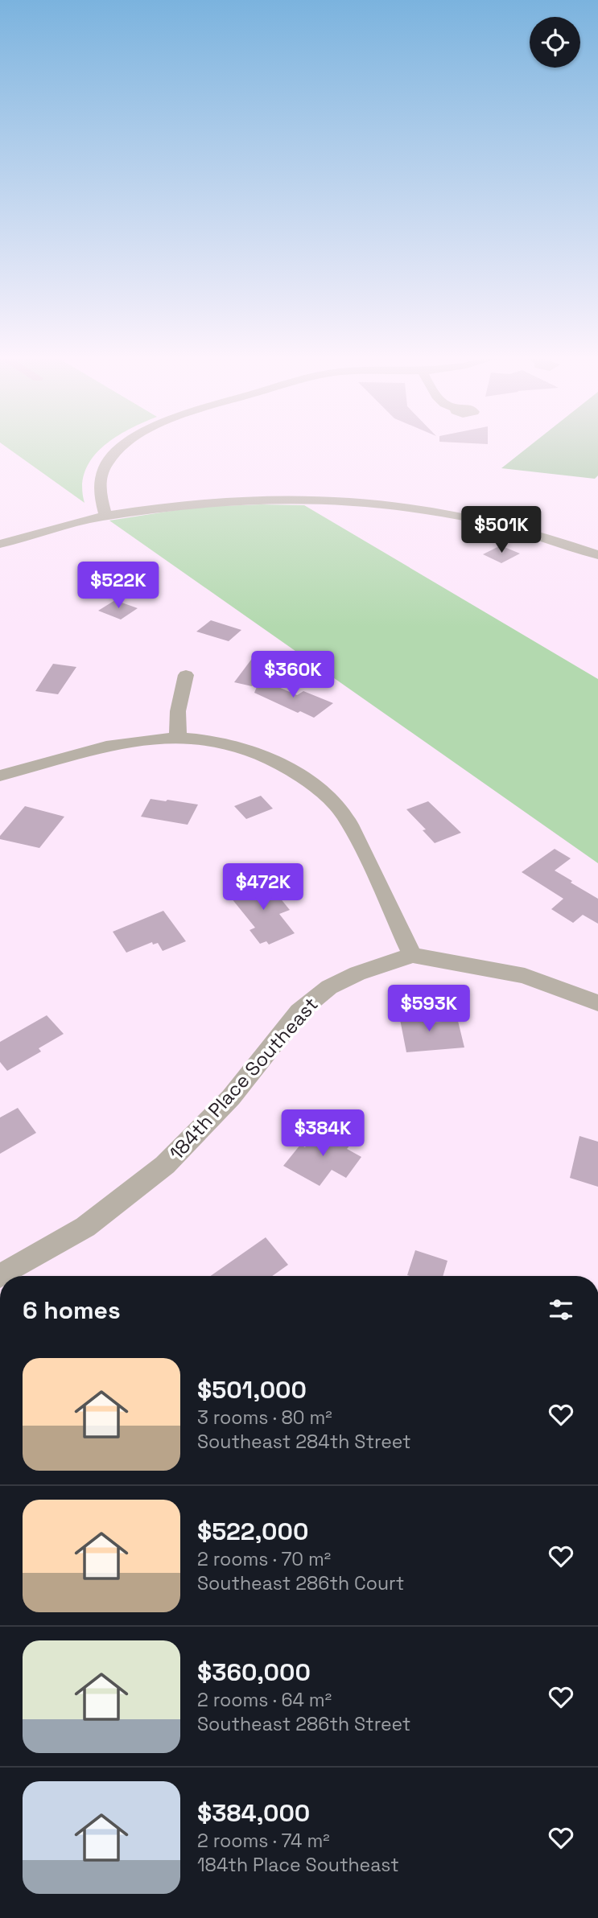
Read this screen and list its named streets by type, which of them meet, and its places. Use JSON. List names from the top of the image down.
{
  "streets": {
    "street": ["184th Place Southeast"]
  },
  "page": {
    "price": [
      "$501K",
      "$522K",
      "$360K",
      "$472K",
      "$593K",
      "$384K"
    ],
    "heading": "6 homes",
    "list": [
      {
        "name": "$501,000",
        "note": "3 rooms · 80 m² · Southeast 284th Street"
      },
      {
        "name": "$522,000",
        "note": "2 rooms · 70 m² · Southeast 286th Court"
      },
      {
        "name": "$360,000",
        "note": "2 rooms · 64 m² · Southeast 286th Street"
      },
      {
        "name": "$384,000",
        "note": "2 rooms · 74 m² · 184th Place Southeast"
      }
    ]
  }
}
